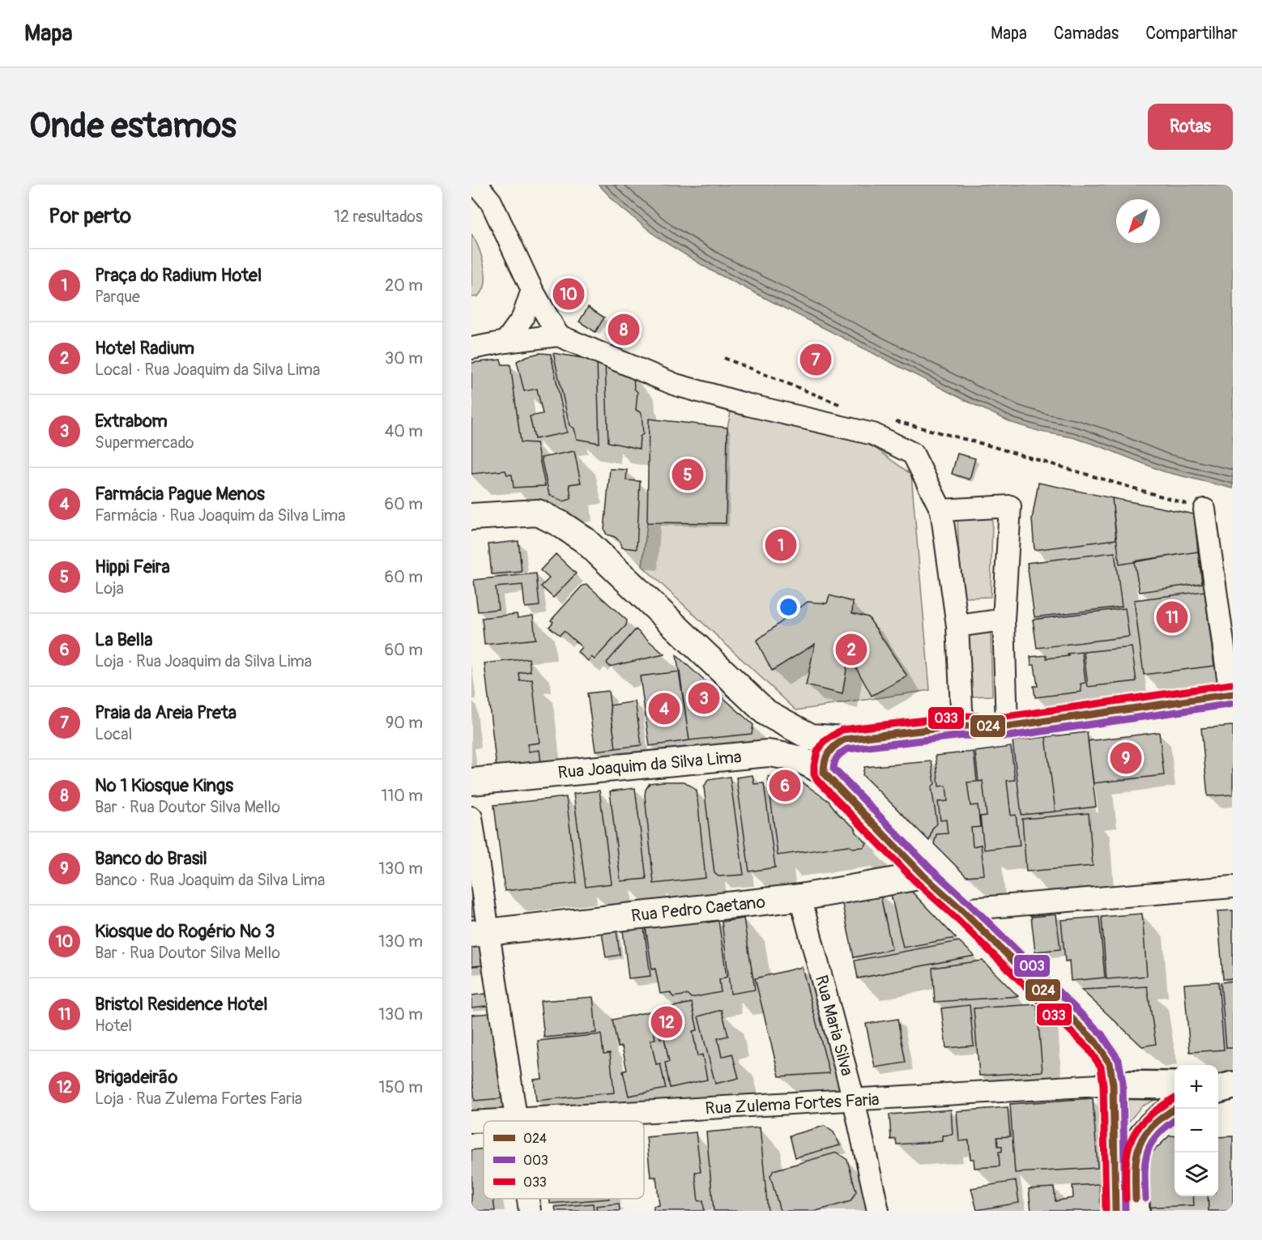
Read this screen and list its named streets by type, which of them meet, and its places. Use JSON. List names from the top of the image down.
{
  "streets": {
    "street": [
      "Rua Joaquim da Silva Lima",
      "Rua Pedro Caetano",
      "Rua Maria Silva",
      "Rua Zulema Fortes Faria"
    ]
  },
  "crossings": [
    ["Rua Joaquim da Silva Lima", "Rua Pedro Caetano"],
    ["Rua Joaquim da Silva Lima", "Rua Zulema Fortes Faria"],
    ["Rua Pedro Caetano", "Rua Maria Silva"],
    ["Rua Maria Silva", "Rua Zulema Fortes Faria"]
  ],
  "lines": ["transit line 033", "transit line 024", "transit line 003"],
  "legend": ["024", "003", "033"],
  "north": "bottom left",
  "page": {
    "header": "Mapa",
    "nav": ["Mapa", "Camadas", "Compartilhar"],
    "buttons": "Rotas",
    "title": "Onde estamos",
    "heading": ["Por perto", "12 resultados"],
    "list": [
      {
        "mark": "1",
        "name": "Praça do Radium Hotel",
        "note": "Parque",
        "value": "20 m"
      },
      {
        "mark": "2",
        "name": "Hotel Radium",
        "note": "Local · Rua Joaquim da Silva Lima",
        "value": "30 m"
      },
      {
        "mark": "3",
        "name": "Extrabom",
        "note": "Supermercado",
        "value": "40 m"
      },
      {
        "mark": "4",
        "name": "Farmácia Pague Menos",
        "note": "Farmácia · Rua Joaquim da Silva Lima",
        "value": "60 m"
      },
      {
        "mark": "5",
        "name": "Hippi Feira",
        "note": "Loja",
        "value": "60 m"
      },
      {
        "mark": "6",
        "name": "La Bella",
        "note": "Loja · Rua Joaquim da Silva Lima",
        "value": "60 m"
      },
      {
        "mark": "7",
        "name": "Praia da Areia Preta",
        "note": "Local",
        "value": "90 m"
      },
      {
        "mark": "8",
        "name": "No 1 Kiosque Kings",
        "note": "Bar · Rua Doutor Silva Mello",
        "value": "110 m"
      },
      {
        "mark": "9",
        "name": "Banco do Brasil",
        "note": "Banco · Rua Joaquim da Silva Lima",
        "value": "130 m"
      },
      {
        "mark": "10",
        "name": "Kiosque do Rogério No 3",
        "note": "Bar · Rua Doutor Silva Mello",
        "value": "130 m"
      },
      {
        "mark": "11",
        "name": "Bristol Residence Hotel",
        "note": "Hotel",
        "value": "130 m"
      },
      {
        "mark": "12",
        "name": "Brigadeirão",
        "note": "Loja · Rua Zulema Fortes Faria",
        "value": "150 m"
      }
    ],
    "pins": [
      "10",
      "8",
      "7",
      "5",
      "1",
      "11",
      "2",
      "3",
      "4",
      "9",
      "6",
      "12"
    ],
    "map_buttons": ["+", "−"]
  }
}
